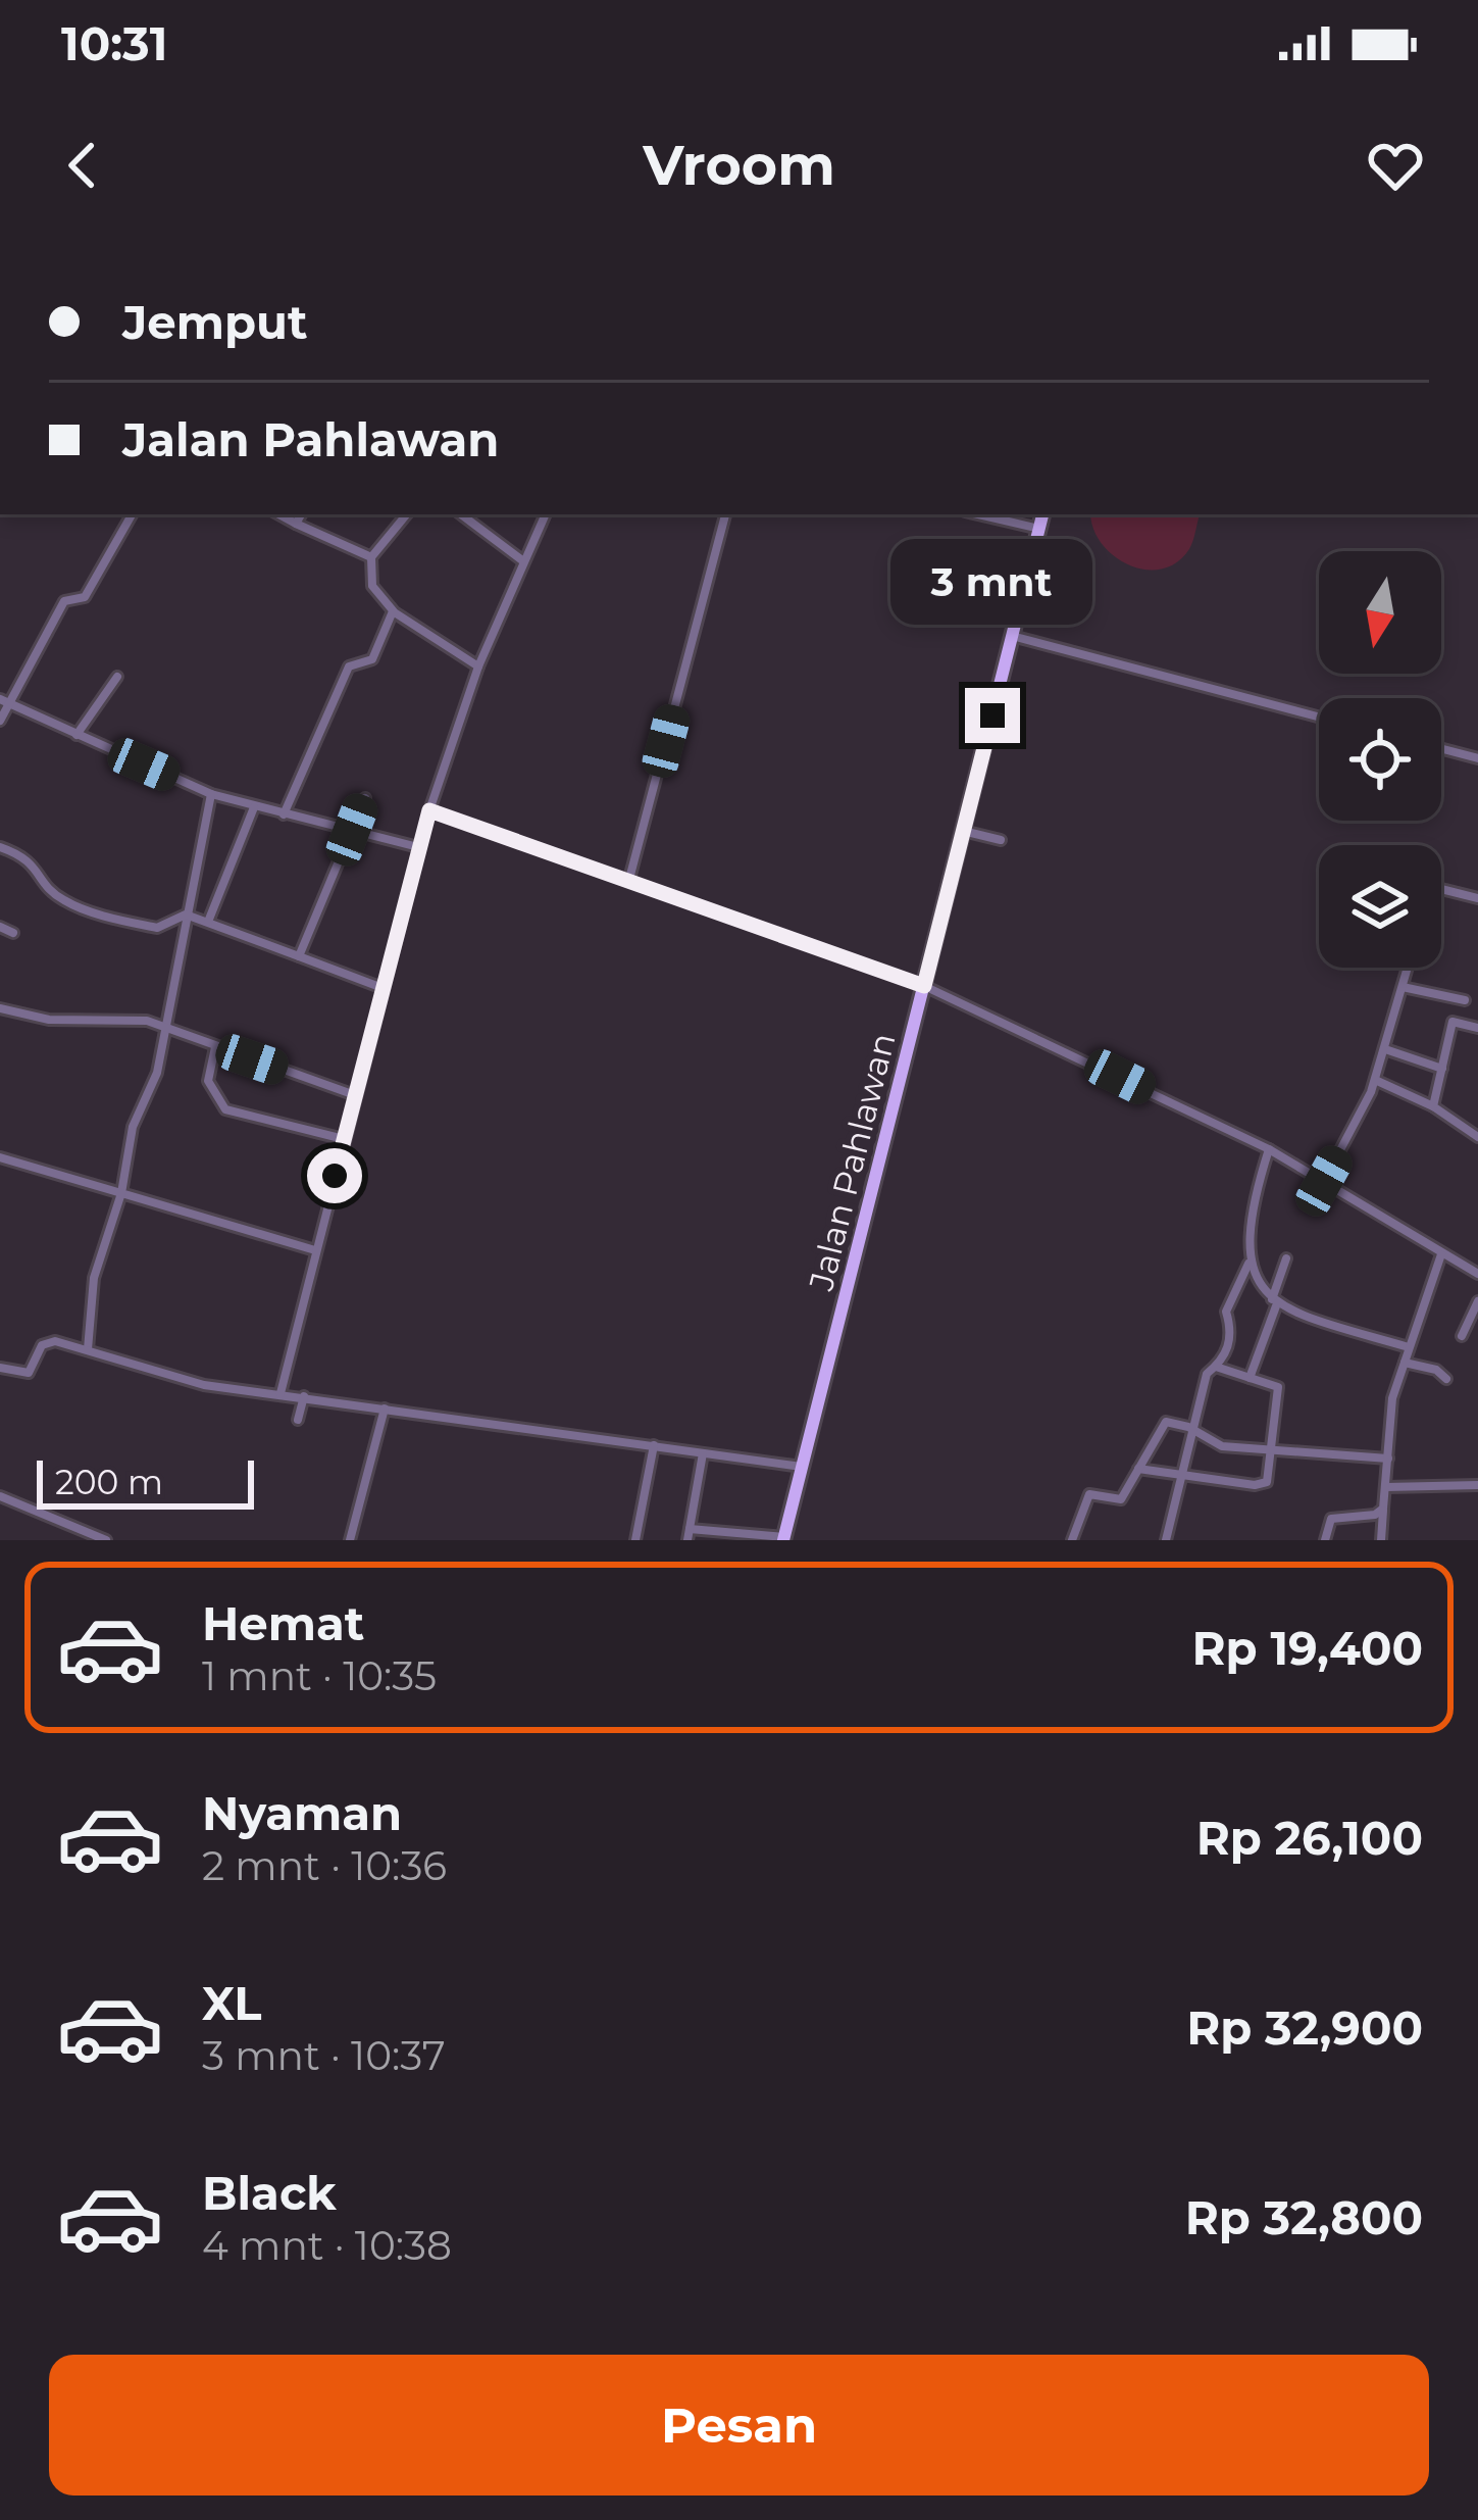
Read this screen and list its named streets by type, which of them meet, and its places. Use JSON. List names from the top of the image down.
{
  "streets": {
    "main road": ["Jalan Pahlawan"]
  },
  "scale_bar": "200 m",
  "north": "bottom",
  "page": {
    "status": "10:31",
    "header": "Vroom",
    "banner": ["Jemput", "Jalan Pahlawan"],
    "bubble": "3 mnt",
    "scale": "200 m",
    "list": [
      {
        "name": "Hemat",
        "note": "1 mnt · 10:35",
        "value": "Rp 19,400"
      },
      {
        "name": "Nyaman",
        "note": "2 mnt · 10:36",
        "value": "Rp 26,100"
      },
      {
        "name": "XL",
        "note": "3 mnt · 10:37",
        "value": "Rp 32,900"
      },
      {
        "name": "Black",
        "note": "4 mnt · 10:38",
        "value": "Rp 32,800"
      }
    ],
    "buttons": "Pesan"
  }
}
